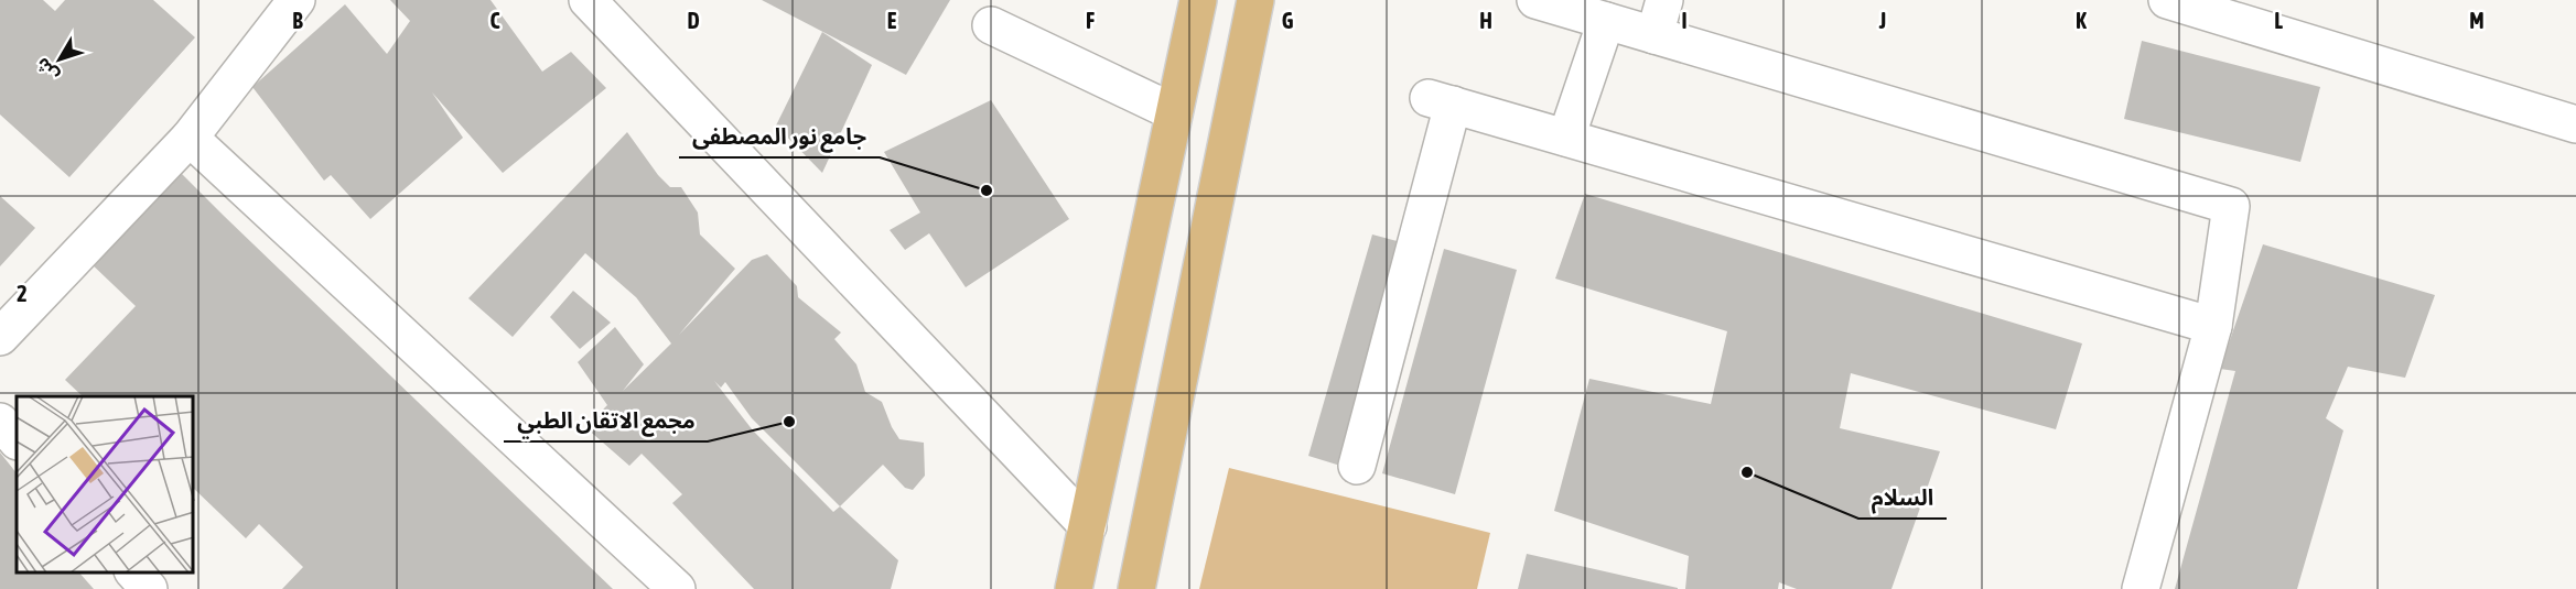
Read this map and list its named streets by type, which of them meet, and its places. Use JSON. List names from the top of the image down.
{
  "places": ["جامع نور المصطفى", "مجمع الاتقان الطبي", "السلام"],
  "north": "bottom left",
  "grid": {
    "columns": [
      "B",
      "C",
      "D",
      "E",
      "F",
      "G",
      "H",
      "I",
      "J",
      "K",
      "L",
      "M"
    ],
    "rows": ["2"]
  }
}
